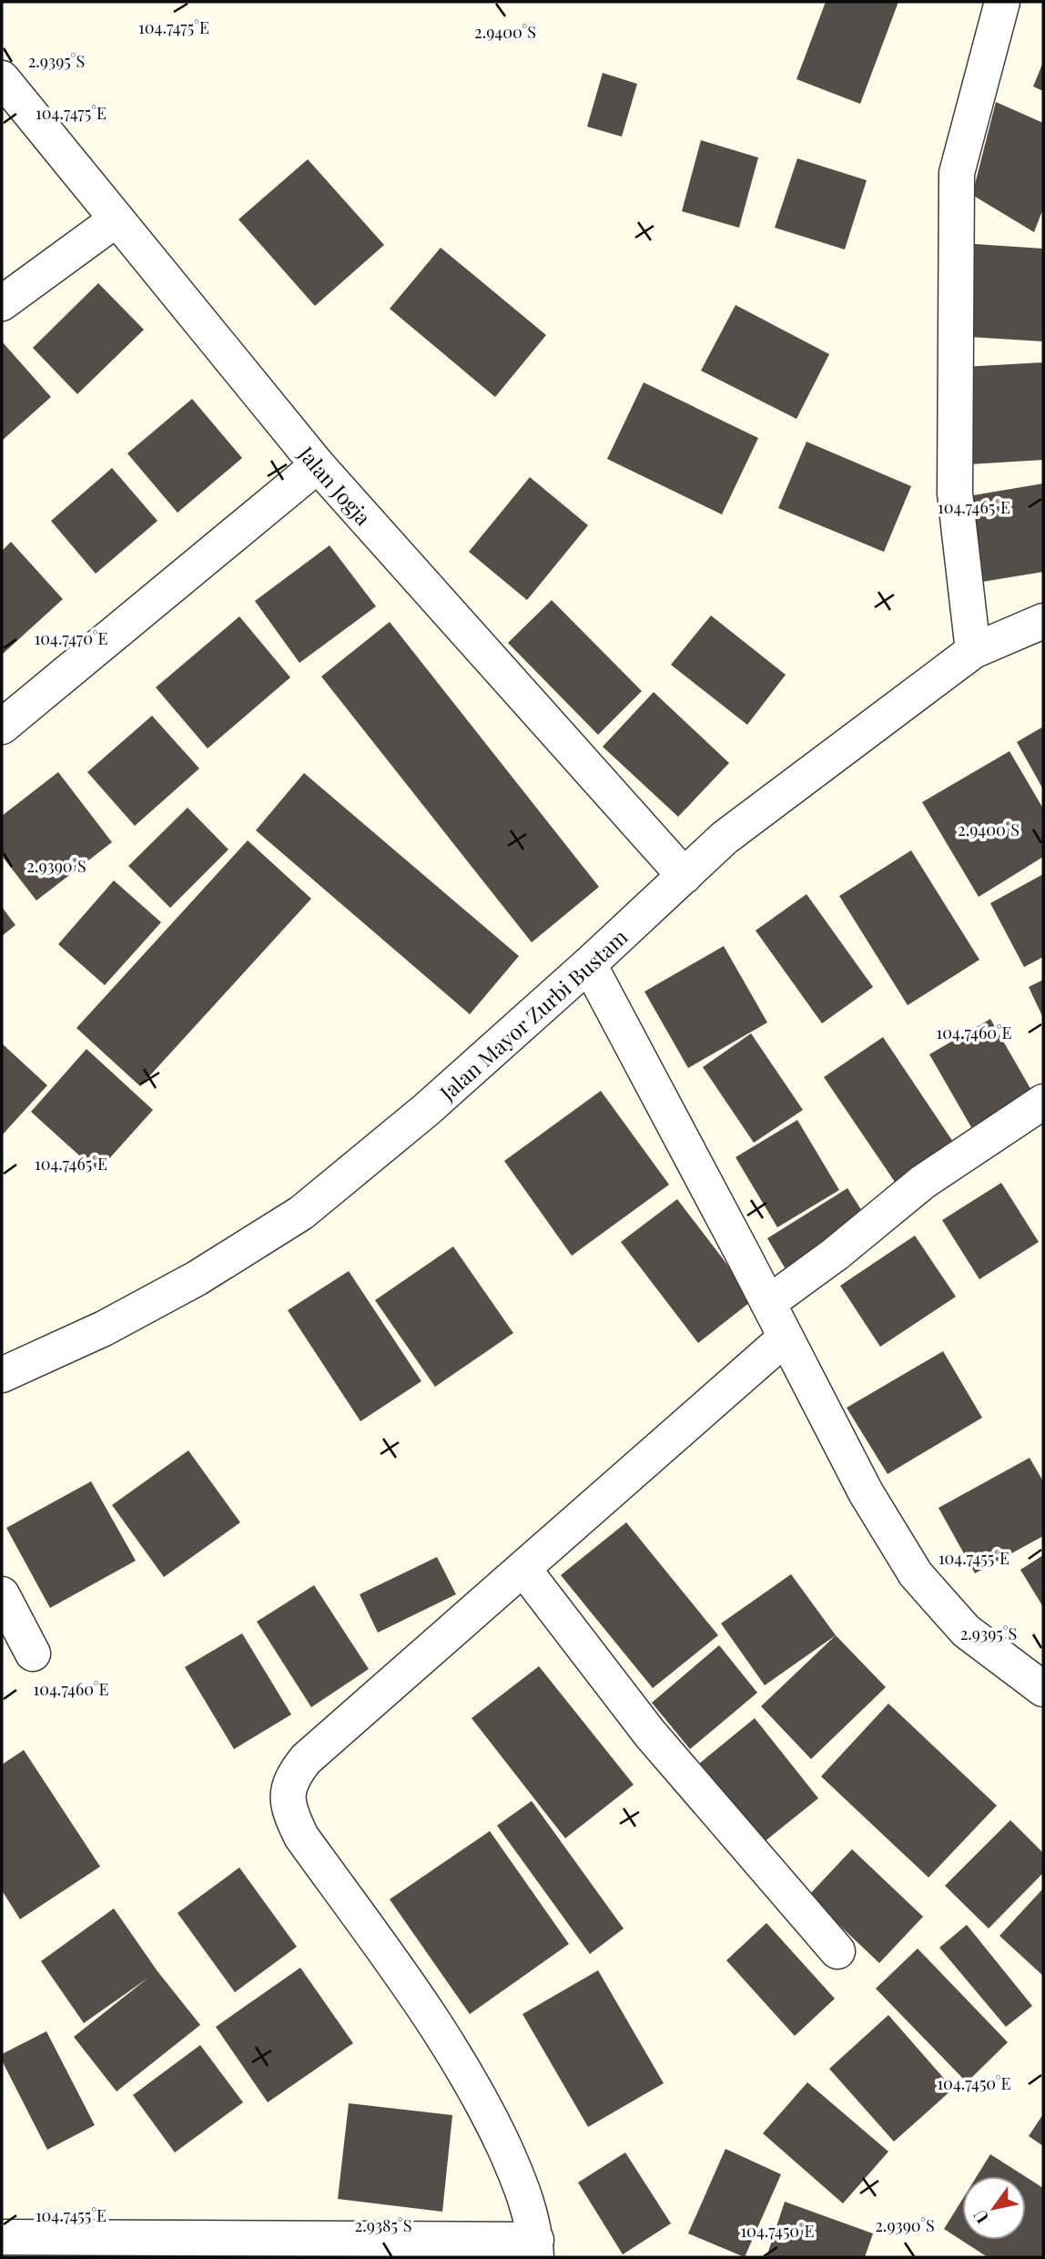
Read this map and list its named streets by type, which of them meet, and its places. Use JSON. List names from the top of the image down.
{
  "streets": {
    "street": ["Jalan Jogja", "Jalan Mayor Zurbi Bustam"]
  },
  "crossings": [
    ["Jalan Jogja", "Jalan Mayor Zurbi Bustam"]
  ],
  "north": "bottom left",
  "coordinates": [
    "104.7475°E",
    "2.9400°S",
    "2.9395°S",
    "104.7465°E",
    "104.7470°E",
    "2.9390°S",
    "104.7460°E",
    "104.7455°E",
    "104.7450°E",
    "2.9385°S"
  ]
}
